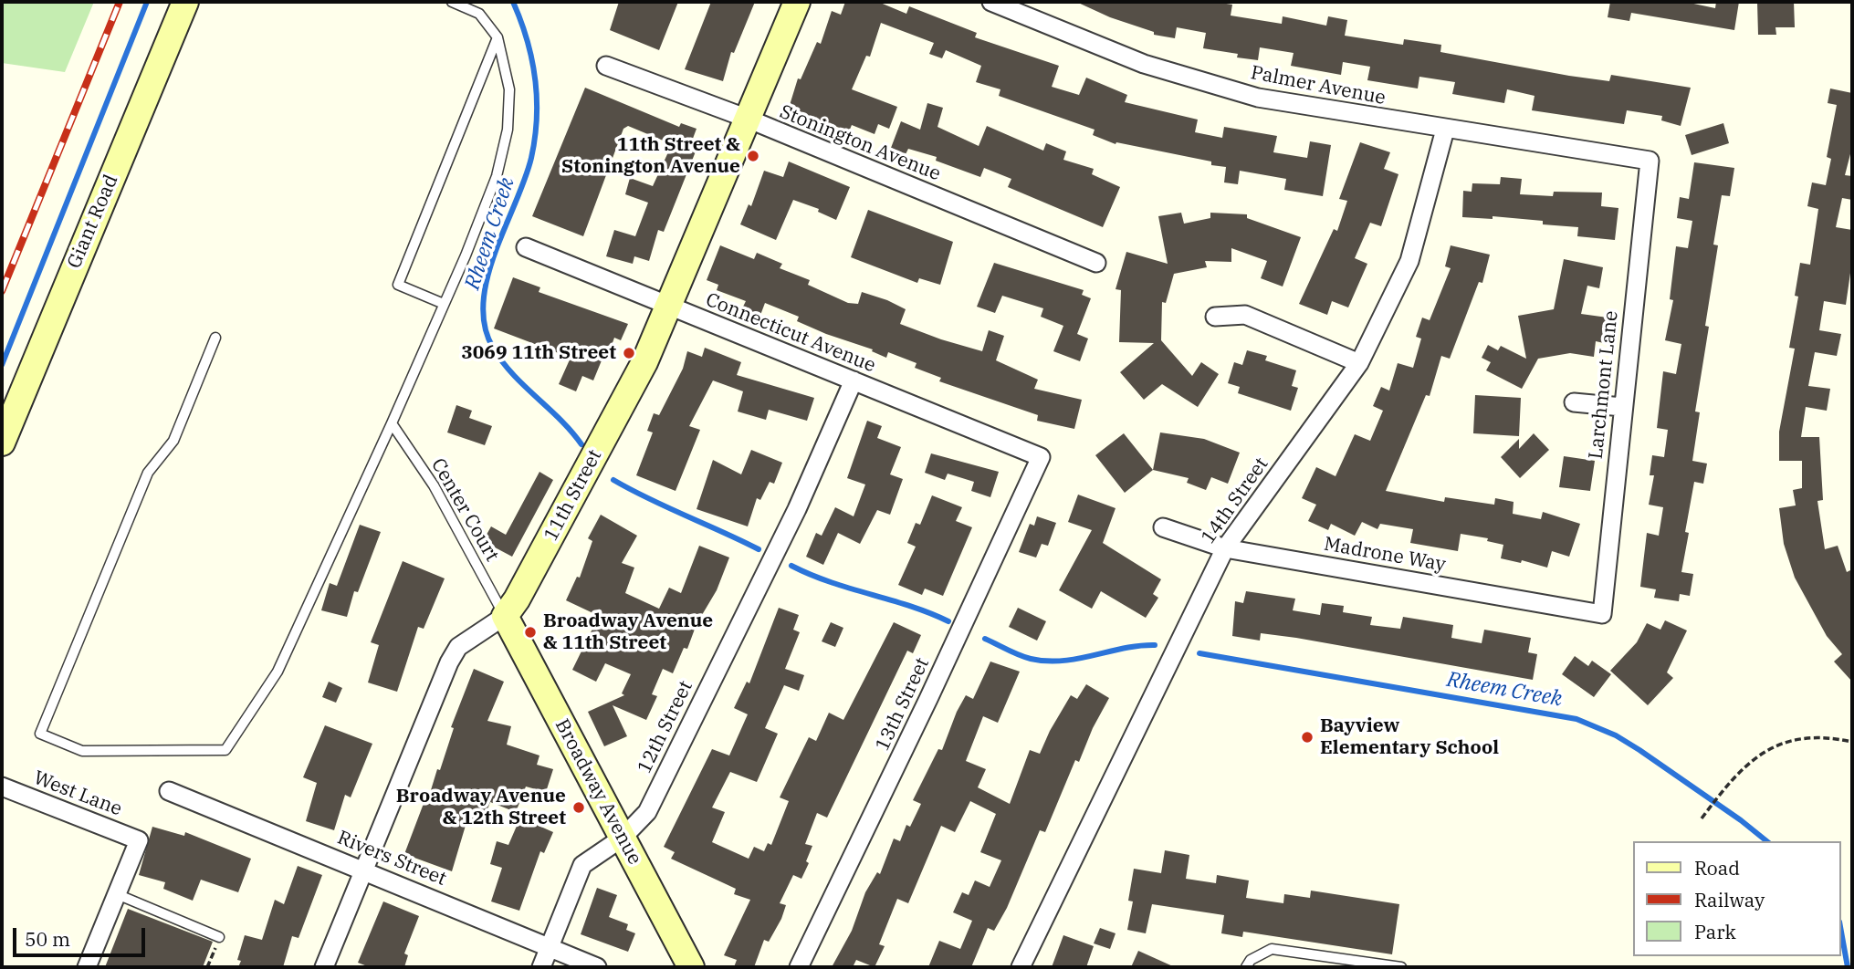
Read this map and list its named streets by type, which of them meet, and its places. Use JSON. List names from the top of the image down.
{
  "streets": {
    "street": [
      "Palmer Avenue",
      "Stonington Avenue",
      "Giant Road",
      "Connecticut Avenue",
      "Larchmont Lane",
      "11th Street",
      "14th Street",
      "Madrone Way",
      "13th Street",
      "12th Street",
      "Broadway Avenue",
      "West Lane",
      "Rivers Street"
    ],
    "lane": ["Center Court"]
  },
  "crossings": [
    ["Palmer Avenue", "Larchmont Lane"],
    ["Palmer Avenue", "14th Street"],
    ["Stonington Avenue", "11th Street"],
    ["Connecticut Avenue", "11th Street"],
    ["Connecticut Avenue", "13th Street"],
    ["Connecticut Avenue", "12th Street"],
    ["Larchmont Lane", "Madrone Way"],
    ["11th Street", "Center Court"],
    ["11th Street", "Broadway Avenue"],
    ["11th Street", "Rivers Street"],
    ["14th Street", "Madrone Way"],
    ["Center Court", "Broadway Avenue"],
    ["12th Street", "Broadway Avenue"],
    ["12th Street", "Rivers Street"]
  ],
  "water": ["Rheem Creek"],
  "places": [
    "11th Street & Stonington Avenue",
    "3069 11th Street",
    "Broadway Avenue & 11th Street",
    "Bayview Elementary School",
    "Broadway Avenue & 12th Street"
  ],
  "legend": ["Road", "Railway", "Park"],
  "scale_bar": "50 m"
}
